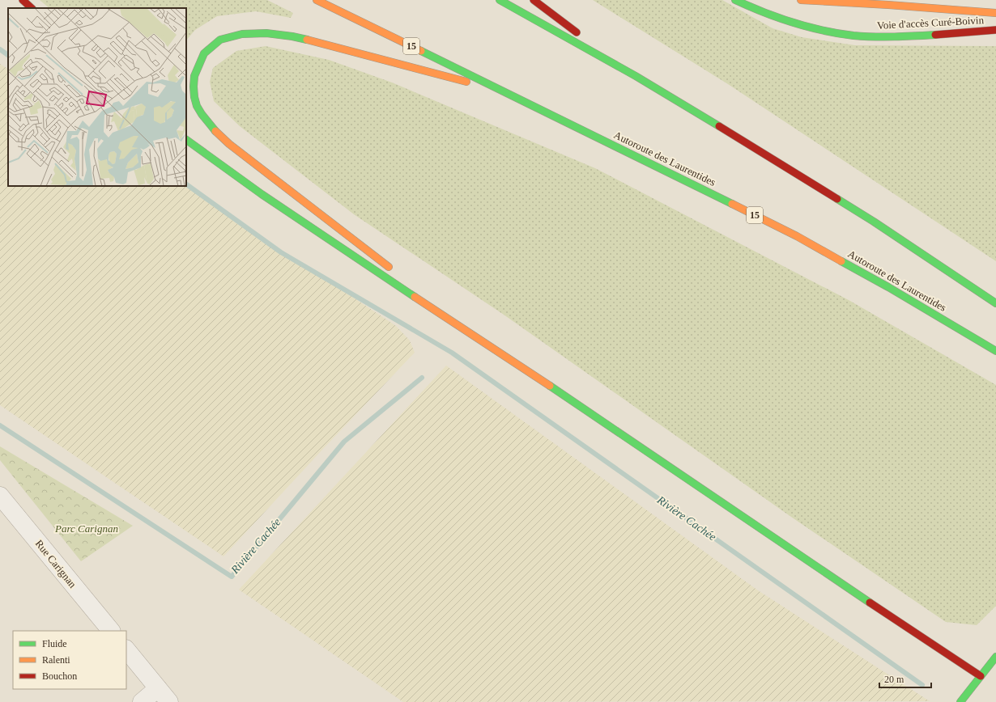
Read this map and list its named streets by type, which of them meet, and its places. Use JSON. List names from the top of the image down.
{
  "streets": {
    "main road": ["Voie d'accès Curé-Boivin", "15", "Autoroute des Laurentides"],
    "street": ["Rue Carignan"]
  },
  "water": ["Rivière Cachée"],
  "parks": ["Parc Carignan"],
  "legend": ["Fluide", "Ralenti", "Bouchon"],
  "scale_bar": "20 m"
}
